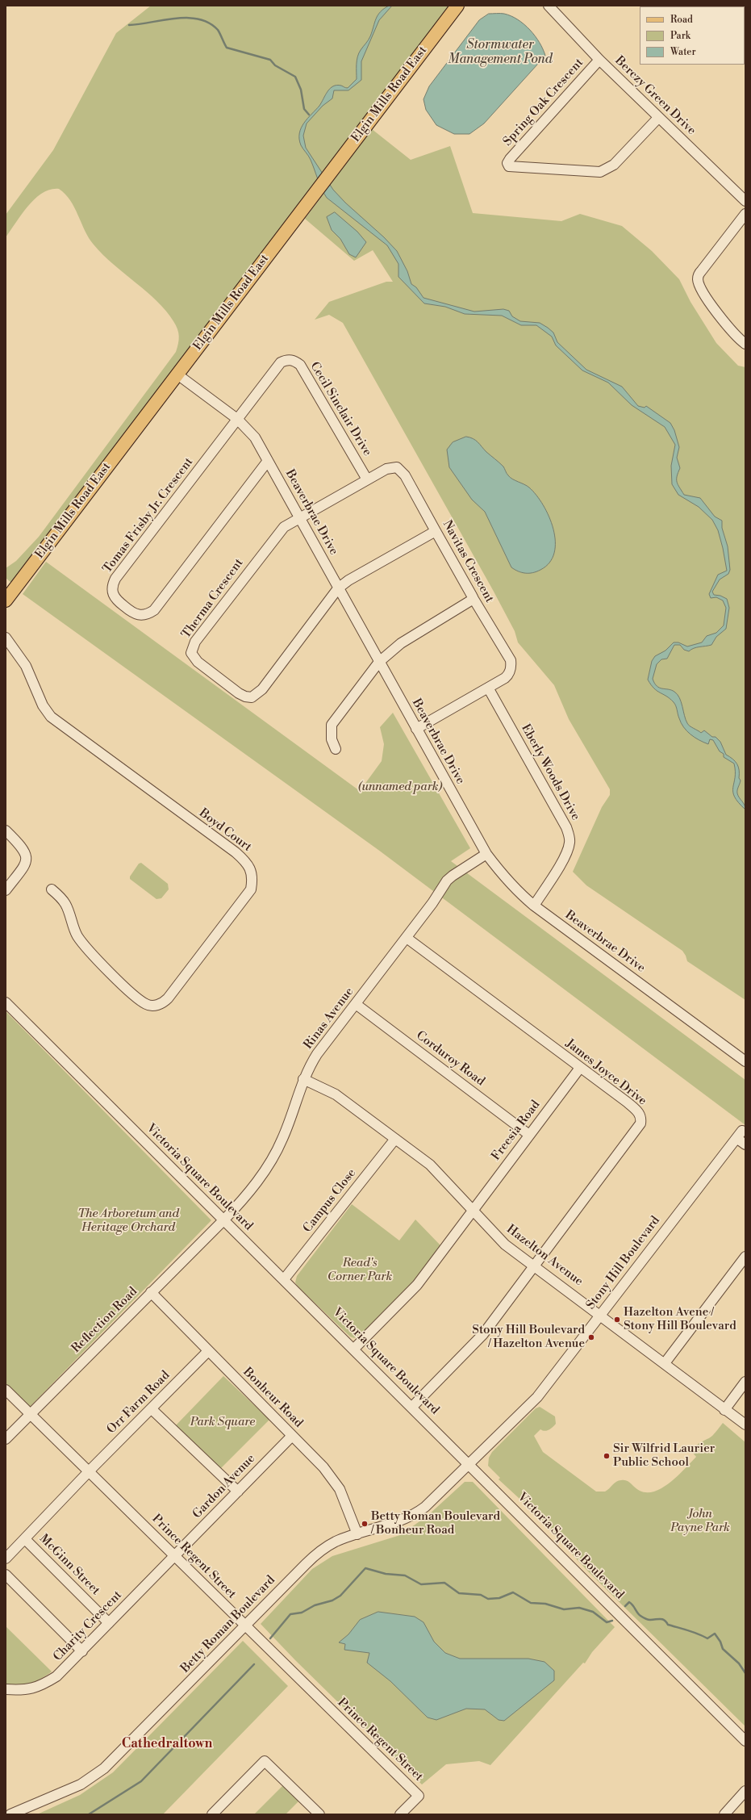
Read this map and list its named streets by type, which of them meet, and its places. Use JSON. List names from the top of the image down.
{
  "streets": {
    "main road": ["Elgin Mills Road East"],
    "street": [
      "Berczy Green Drive",
      "Spring Oak Crescent",
      "Cecil Sinclair Drive",
      "Beaverbrae Drive",
      "Tomas Frisby Jr. Crescent",
      "Navitas Crescent",
      "Therma Crescent",
      "Eberly Woods Drive",
      "Boyd Court",
      "Rinas Avenue",
      "Corduroy Road",
      "James Joyce Drive",
      "Freesia Road",
      "Victoria Square Boulevard",
      "Campus Close",
      "Hazelton Avenue",
      "Stony Hill Boulevard",
      "Reflection Road",
      "Bonheur Road",
      "Orr Farm Road",
      "Gardon Avenue",
      "Prince Regent Street",
      "McGinn Street",
      "Betty Roman Boulevard",
      "Charity Crescent"
    ]
  },
  "crossings": [
    ["Elgin Mills Road East", "Beaverbrae Drive"],
    ["Berczy Green Drive", "Spring Oak Crescent"],
    ["Cecil Sinclair Drive", "Beaverbrae Drive"],
    ["Cecil Sinclair Drive", "Tomas Frisby Jr. Crescent"],
    ["Cecil Sinclair Drive", "Navitas Crescent"],
    ["Beaverbrae Drive", "Tomas Frisby Jr. Crescent"],
    ["Beaverbrae Drive", "Navitas Crescent"],
    ["Beaverbrae Drive", "Therma Crescent"],
    ["Beaverbrae Drive", "Eberly Woods Drive"],
    ["Beaverbrae Drive", "Rinas Avenue"],
    ["Navitas Crescent", "Therma Crescent"],
    ["Navitas Crescent", "Eberly Woods Drive"],
    ["Rinas Avenue", "Corduroy Road"],
    ["Rinas Avenue", "James Joyce Drive"],
    ["Rinas Avenue", "Victoria Square Boulevard"],
    ["Rinas Avenue", "Hazelton Avenue"],
    ["Rinas Avenue", "Reflection Road"],
    ["Corduroy Road", "Freesia Road"],
    ["James Joyce Drive", "Freesia Road"],
    ["James Joyce Drive", "Hazelton Avenue"],
    ["Freesia Road", "Victoria Square Boulevard"],
    ["Freesia Road", "Hazelton Avenue"],
    ["Victoria Square Boulevard", "Campus Close"],
    ["Victoria Square Boulevard", "Stony Hill Boulevard"],
    ["Victoria Square Boulevard", "Reflection Road"],
    ["Victoria Square Boulevard", "Betty Roman Boulevard"],
    ["Campus Close", "Hazelton Avenue"],
    ["Hazelton Avenue", "Stony Hill Boulevard"],
    ["Stony Hill Boulevard", "Betty Roman Boulevard"],
    ["Reflection Road", "Bonheur Road"],
    ["Reflection Road", "Prince Regent Street"],
    ["Bonheur Road", "Orr Farm Road"],
    ["Bonheur Road", "Gardon Avenue"],
    ["Bonheur Road", "Betty Roman Boulevard"],
    ["Orr Farm Road", "Prince Regent Street"],
    ["Gardon Avenue", "Prince Regent Street"],
    ["Gardon Avenue", "Charity Crescent"],
    ["Prince Regent Street", "Betty Roman Boulevard"],
    ["Prince Regent Street", "Charity Crescent"],
    ["McGinn Street", "Charity Crescent"]
  ],
  "districts": ["Cathedraltown"],
  "water": ["Stormwater Management Pond"],
  "parks": [
    "(unnamed park)",
    "The Arboretum and Heritage Orchard",
    "Read's Corner Park",
    "Park Square",
    "John Payne Park"
  ],
  "places": [
    "Hazelton Avene / Stony Hill Boulevard",
    "Stony Hill Boulevard / Hazelton Avenue",
    "Sir Wilfrid Laurier Public School",
    "Betty Roman Boulevard / Bonheur Road"
  ],
  "legend": ["Road", "Park", "Water"]
}
